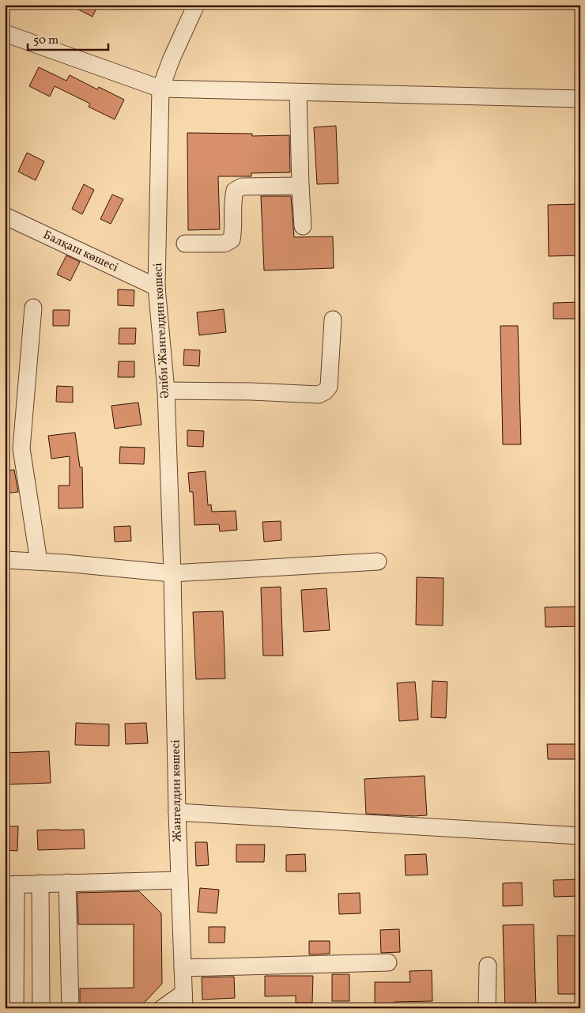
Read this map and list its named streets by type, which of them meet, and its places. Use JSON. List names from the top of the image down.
{
  "streets": {
    "street": ["Балқаш көшесі", "Әліби Жангелдин көшесі", "Жангелдин көшесі"]
  },
  "crossings": [
    ["Балқаш көшесі", "Әліби Жангелдин көшесі"],
    ["Әліби Жангелдин көшесі", "Жангелдин көшесі"]
  ],
  "scale_bar": "50 m"
}
